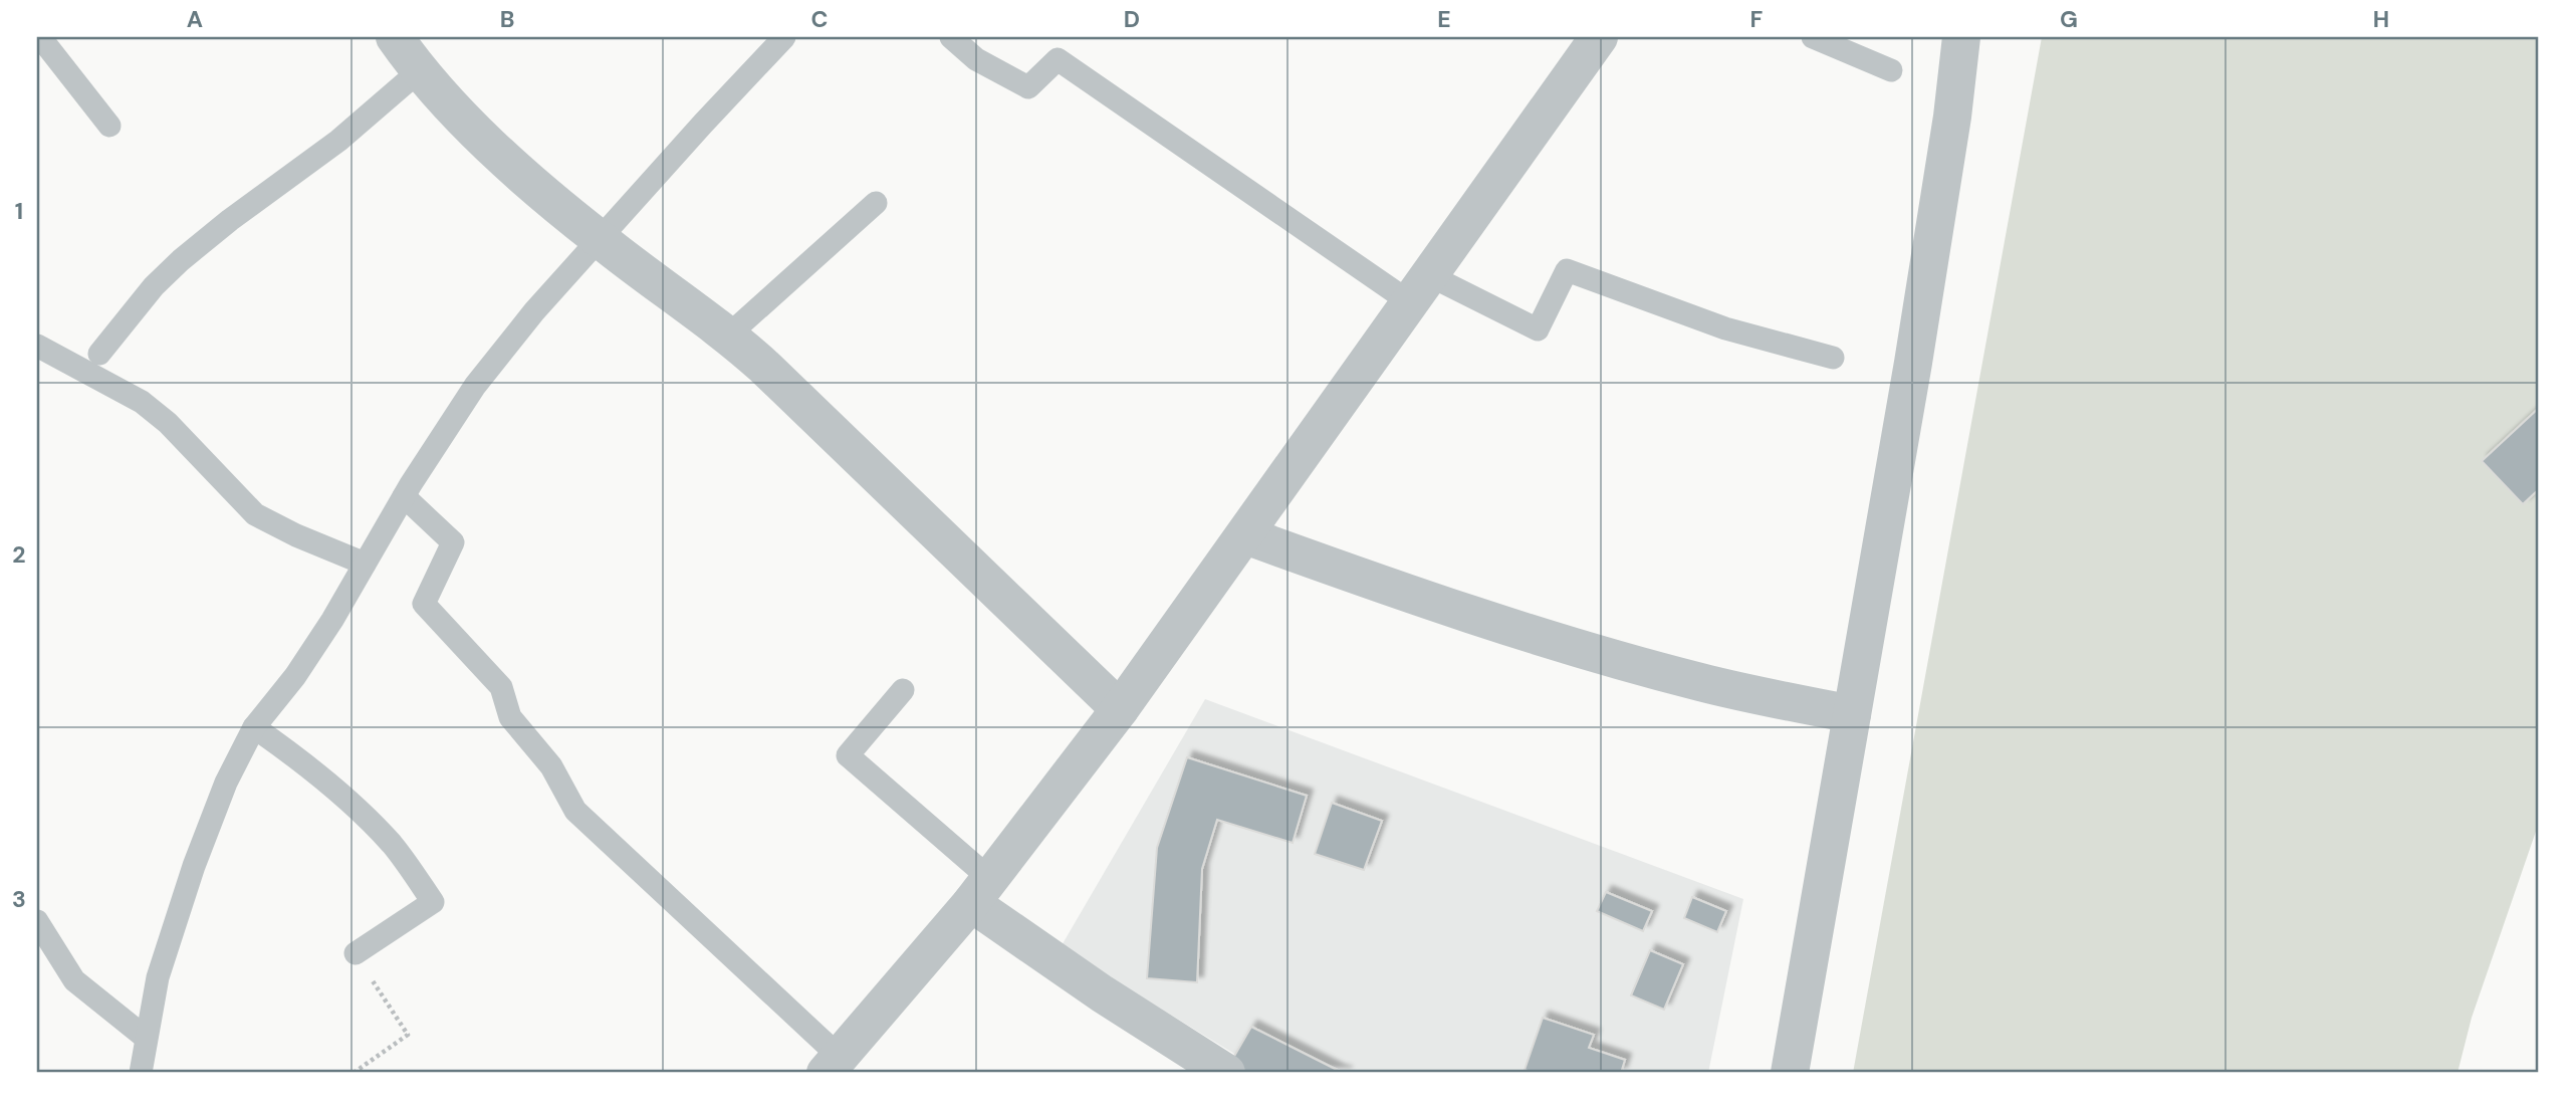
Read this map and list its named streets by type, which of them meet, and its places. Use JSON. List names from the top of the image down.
{
  "grid": {
    "columns": [
      "A",
      "B",
      "C",
      "D",
      "E",
      "F",
      "G",
      "H"
    ],
    "rows": ["1", "2", "3"]
  }
}
